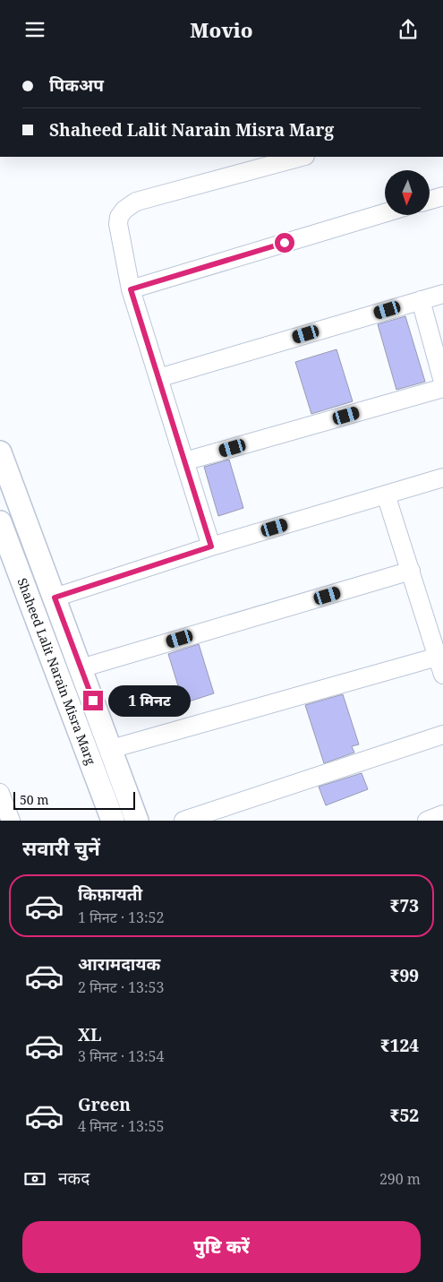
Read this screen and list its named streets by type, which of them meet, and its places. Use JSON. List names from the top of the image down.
{
  "streets": {
    "street": ["Shaheed Lalit Narain Misra Marg"]
  },
  "scale_bar": "50 m",
  "north": "bottom",
  "page": {
    "header": "Movio",
    "banner": ["पिकअप", "Shaheed Lalit Narain Misra Marg"],
    "bubble": "1 मिनट",
    "scale": "50 m",
    "heading": "सवारी चुनें",
    "list": [
      {
        "name": "किफ़ायती",
        "note": "1 मिनट · 13:52",
        "value": "₹73"
      },
      {
        "name": "आरामदायक",
        "note": "2 मिनट · 13:53",
        "value": "₹99"
      },
      {
        "name": "XL",
        "note": "3 मिनट · 13:54",
        "value": "₹124"
      },
      {
        "name": "Green",
        "note": "4 मिनट · 13:55",
        "value": "₹52"
      }
    ],
    "pay": ["नकद", "290 m"],
    "buttons": "पुष्टि करें"
  }
}
